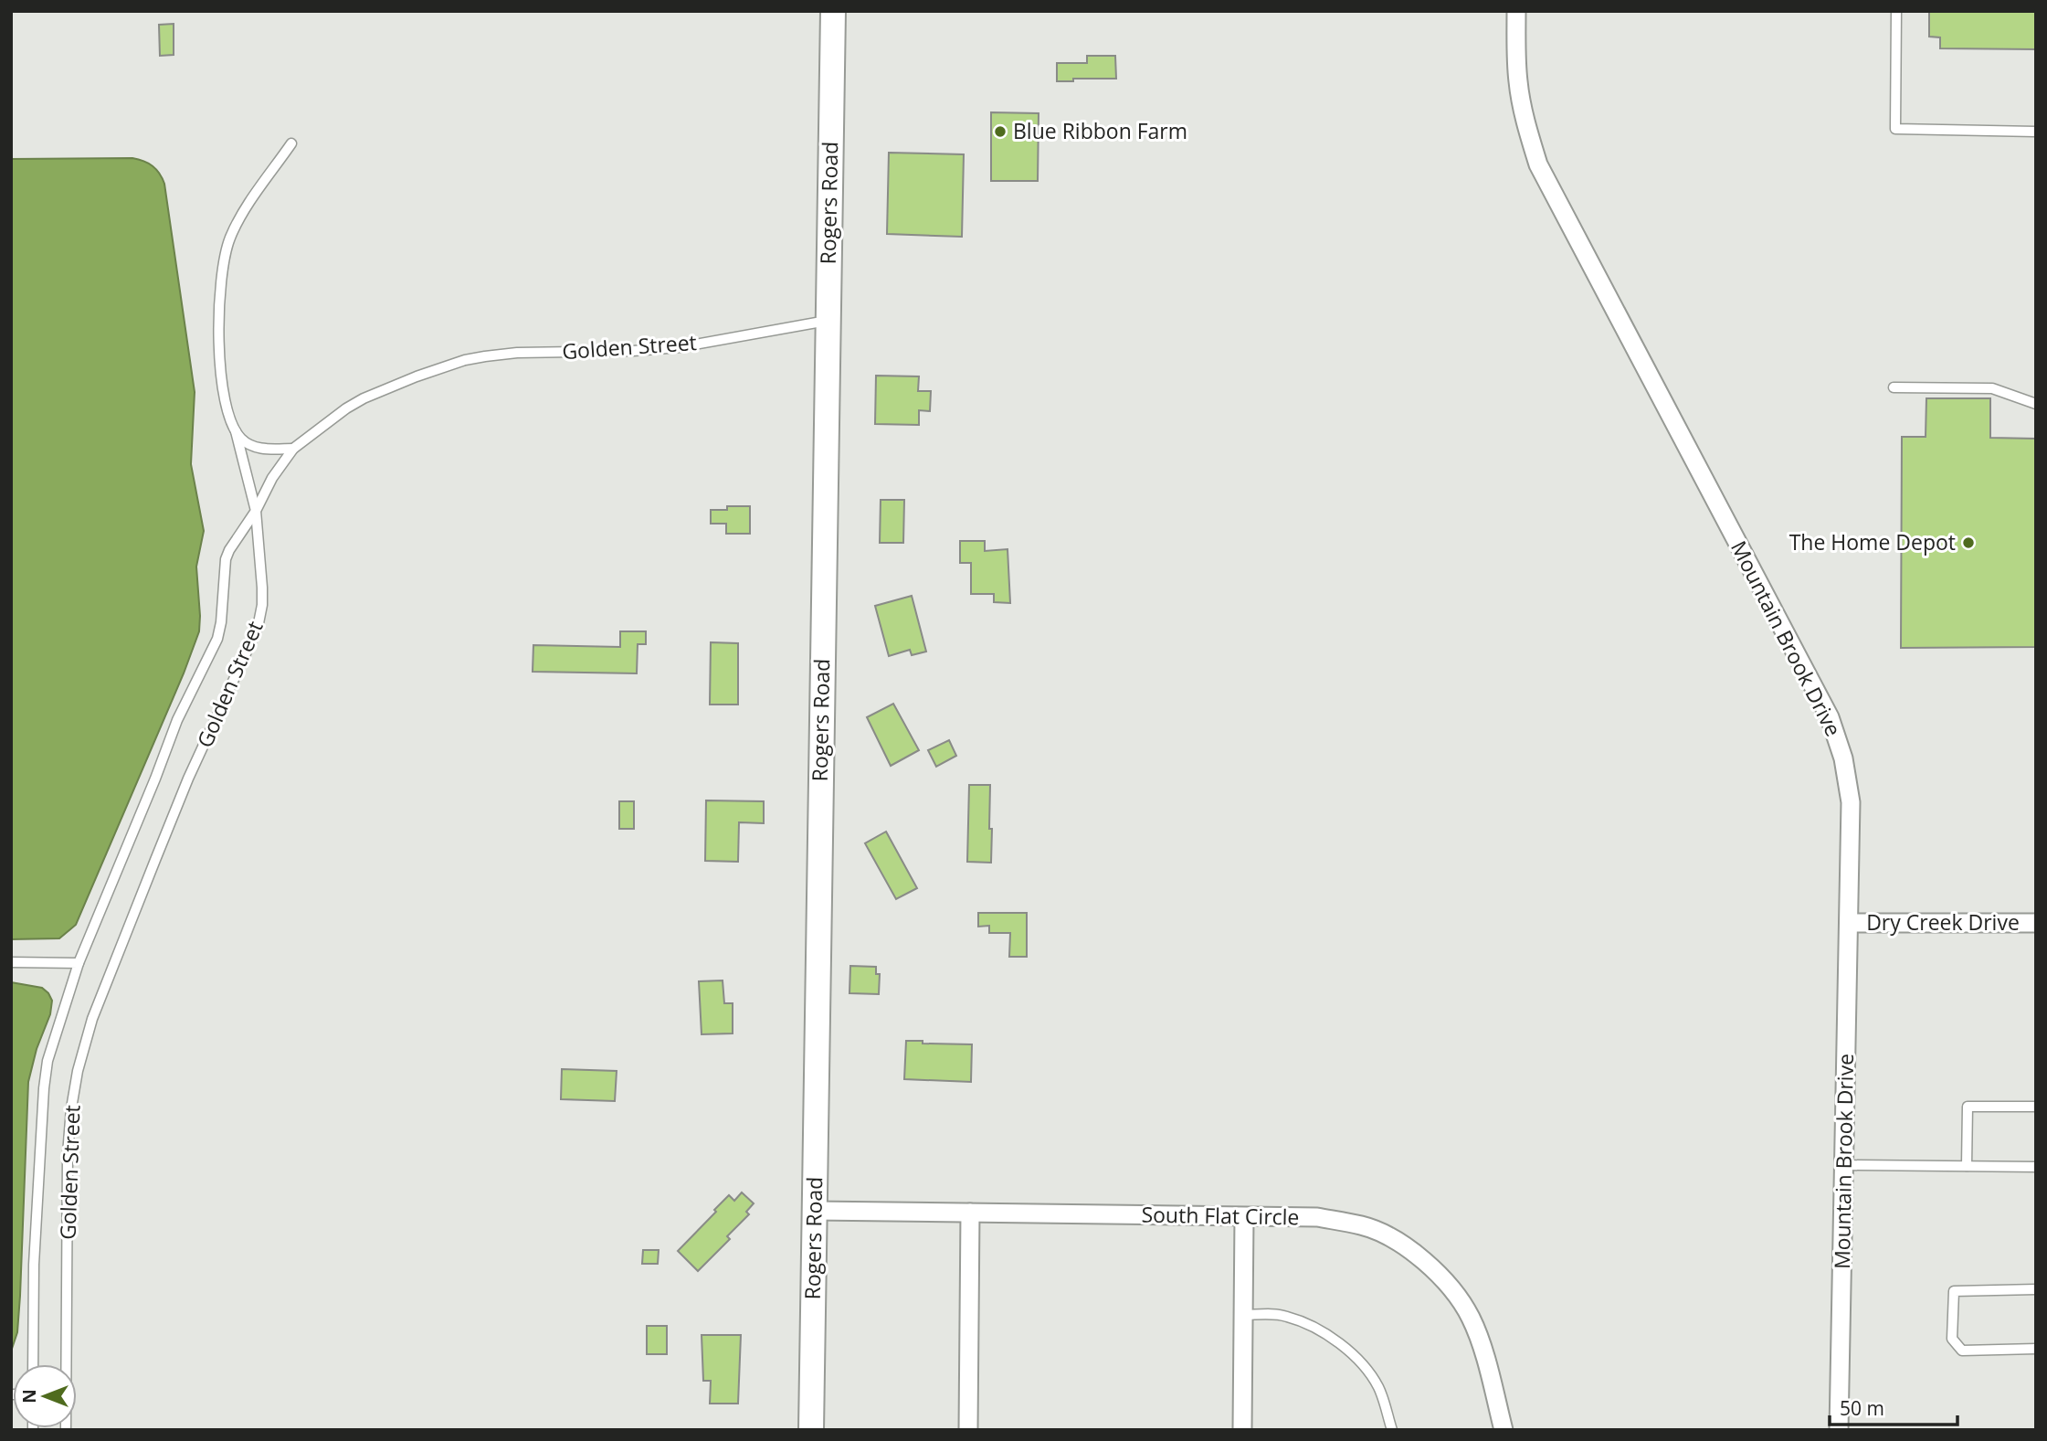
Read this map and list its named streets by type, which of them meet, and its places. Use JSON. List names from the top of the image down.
{
  "streets": {
    "street": [
      "Rogers Road",
      "Mountain Brook Drive",
      "Dry Creek Drive",
      "South Flat Circle"
    ],
    "lane": ["Golden Street"]
  },
  "crossings": [
    ["Rogers Road", "Golden Street"],
    ["Rogers Road", "South Flat Circle"],
    ["Mountain Brook Drive", "Dry Creek Drive"]
  ],
  "places": ["Blue Ribbon Farm", "The Home Depot"],
  "scale_bar": "50 m",
  "north": "left"
}
